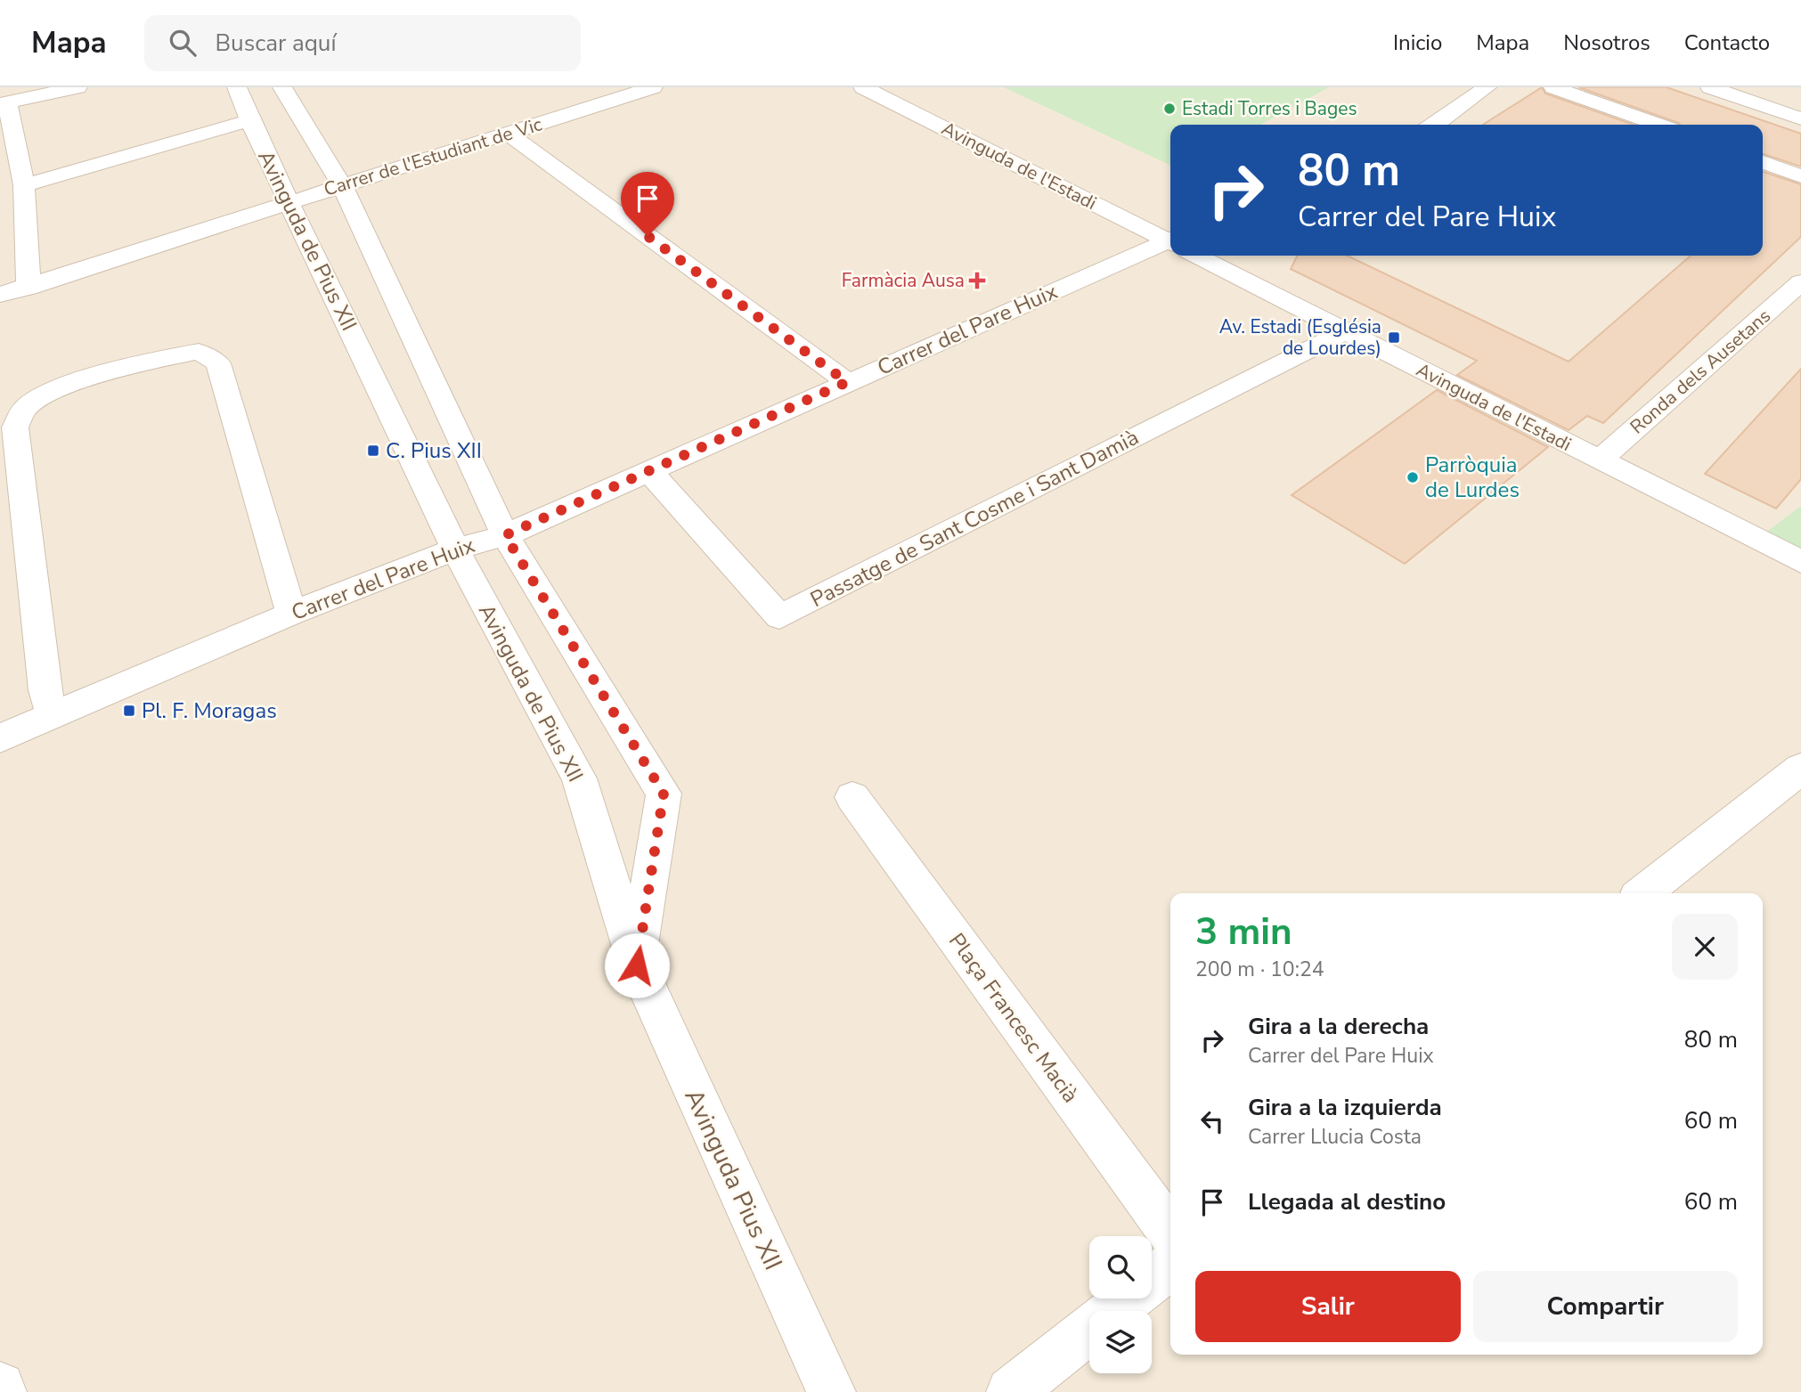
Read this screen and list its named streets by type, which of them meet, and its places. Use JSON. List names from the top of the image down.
{
  "streets": {
    "street": [
      "Carrer de l'Estudiant de Vic",
      "Avinguda de l'Estadi",
      "Avinguda de Pius XII",
      "Carrer del Pare Huix",
      "Ronda dels Ausetans",
      "Passatge de Sant Cosme i Sant Damià",
      "Plaça Francesc Macià",
      "Avinguda Pius XII"
    ]
  },
  "crossings": [
    ["Carrer de l'Estudiant de Vic", "Avinguda de Pius XII"],
    ["Avinguda de l'Estadi", "Ronda dels Ausetans"],
    ["Avinguda de l'Estadi", "Passatge de Sant Cosme i Sant Damià"],
    ["Avinguda de Pius XII", "Carrer del Pare Huix"],
    ["Avinguda de Pius XII", "Avinguda Pius XII"],
    ["Carrer del Pare Huix", "Passatge de Sant Cosme i Sant Damià"]
  ],
  "places": {
    "other": ["Estadi Torres i Bages", "Parròquia de Lurdes"],
    "health": ["Farmàcia Ausa"],
    "transit": ["Av. Estadi (Església de Lourdes)", "C. Pius XII", "Pl. F. Moragas"]
  },
  "page": {
    "header": "Mapa",
    "search": "Buscar aquí",
    "nav": [
      "Inicio",
      "Mapa",
      "Nosotros",
      "Contacto"
    ],
    "turn": ["80 m", "Carrer del Pare Huix"],
    "heading": ["3 min", "200 m · 10:24"],
    "list": [
      {
        "name": "Gira a la derecha",
        "note": "Carrer del Pare Huix",
        "value": "80 m"
      },
      {
        "name": "Gira a la izquierda",
        "note": "Carrer Llucia Costa",
        "value": "60 m"
      },
      {
        "name": "Llegada al destino",
        "value": "60 m"
      }
    ],
    "buttons": ["Salir", "Compartir"]
  }
}
